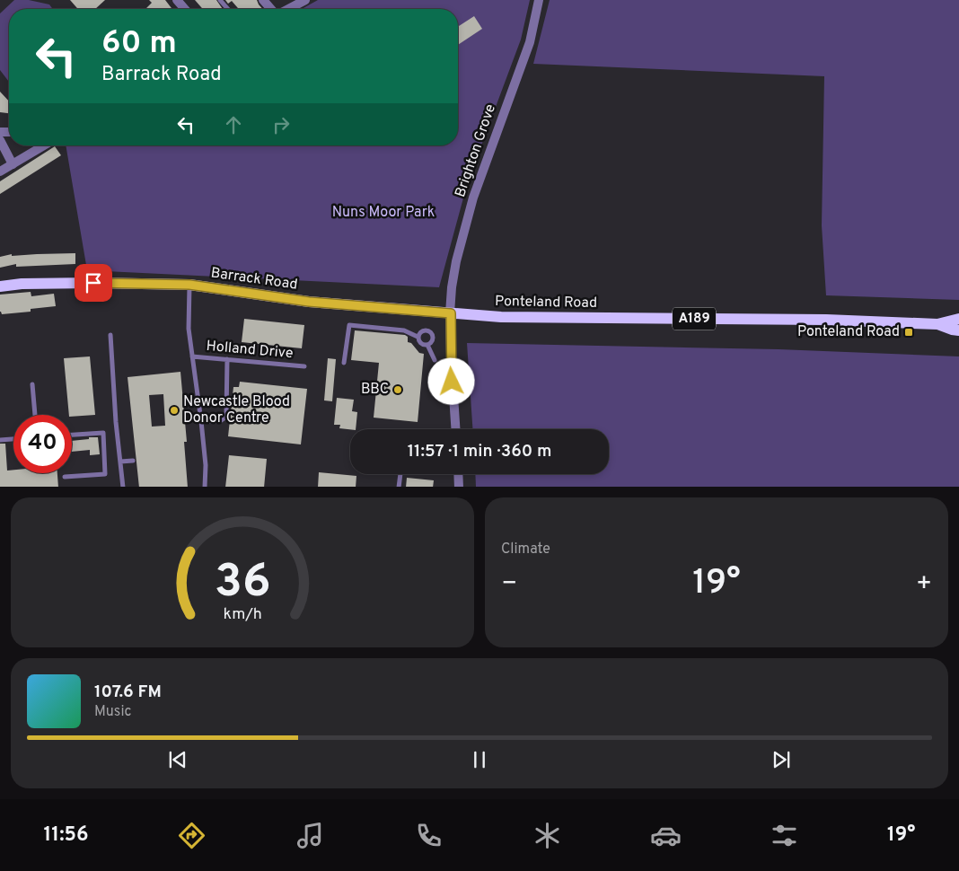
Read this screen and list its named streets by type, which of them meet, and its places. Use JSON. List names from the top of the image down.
{
  "streets": {
    "main road": ["Barrack Road", "Ponteland Road", "A189"],
    "street": ["Brighton Grove"],
    "lane": ["Holland Drive"]
  },
  "crossings": [
    ["Brighton Grove", "Barrack Road"],
    ["Brighton Grove", "Ponteland Road"],
    ["Barrack Road", "Ponteland Road"],
    ["Barrack Road", "Holland Drive"]
  ],
  "parks": ["Nuns Moor Park"],
  "places": {
    "transit": ["Ponteland Road"],
    "other": ["BBC", "Newcastle Blood Donor Centre"]
  },
  "page": {
    "turn": ["60 m", "Barrack Road"],
    "limit": "40",
    "trip": "11:57 · 1 min · 360 m",
    "tile": "Climate",
    "heat": ["−", "19°", "+"],
    "song": ["107.6 FM", "Music"],
    "tabs": ["11:56", "19°"],
    "gauge": ["36", "km/h"]
  }
}
